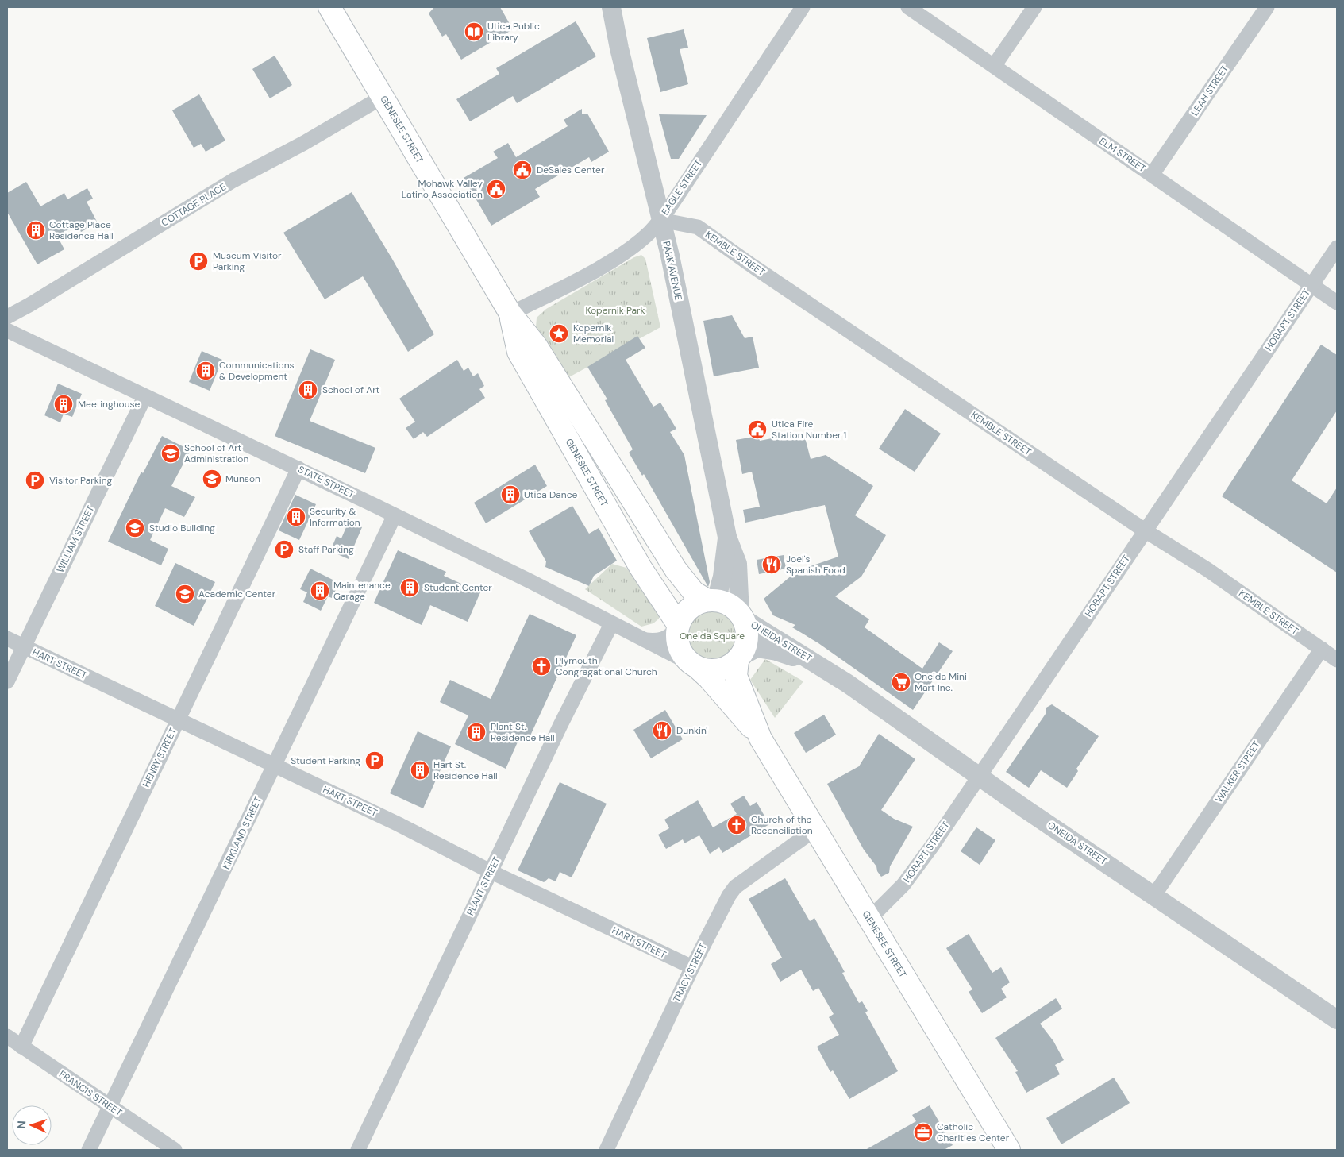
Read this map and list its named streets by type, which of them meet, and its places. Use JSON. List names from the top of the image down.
{
  "streets": {
    "main road": ["GENESEE STREET"],
    "street": [
      "LEAH STREET",
      "ELM STREET",
      "EAGLE STREET",
      "COTTAGE PLACE",
      "KEMBLE STREET",
      "PARK AVENUE",
      "HOBART STREET",
      "STATE STREET",
      "WILLIAM STREET",
      "ONEIDA STREET",
      "HART STREET",
      "HENRY STREET",
      "WALKER STREET",
      "KIRKLAND STREET",
      "PLANT STREET",
      "TRACY STREET",
      "FRANCIS STREET"
    ]
  },
  "crossings": [
    ["LEAH STREET", "ELM STREET"],
    ["GENESEE STREET", "EAGLE STREET"],
    ["GENESEE STREET", "COTTAGE PLACE"],
    ["GENESEE STREET", "PARK AVENUE"],
    ["GENESEE STREET", "HOBART STREET"],
    ["GENESEE STREET", "STATE STREET"],
    ["GENESEE STREET", "ONEIDA STREET"],
    ["GENESEE STREET", "TRACY STREET"],
    ["ELM STREET", "HOBART STREET"],
    ["EAGLE STREET", "KEMBLE STREET"],
    ["EAGLE STREET", "PARK AVENUE"],
    ["KEMBLE STREET", "PARK AVENUE"],
    ["KEMBLE STREET", "HOBART STREET"],
    ["KEMBLE STREET", "WALKER STREET"],
    ["PARK AVENUE", "STATE STREET"],
    ["PARK AVENUE", "ONEIDA STREET"],
    ["HOBART STREET", "ONEIDA STREET"],
    ["STATE STREET", "WILLIAM STREET"],
    ["STATE STREET", "ONEIDA STREET"],
    ["STATE STREET", "HENRY STREET"],
    ["STATE STREET", "KIRKLAND STREET"],
    ["STATE STREET", "PLANT STREET"],
    ["WILLIAM STREET", "HART STREET"],
    ["ONEIDA STREET", "WALKER STREET"],
    ["HART STREET", "HENRY STREET"],
    ["HART STREET", "KIRKLAND STREET"],
    ["HART STREET", "PLANT STREET"],
    ["HART STREET", "TRACY STREET"],
    ["HENRY STREET", "FRANCIS STREET"],
    ["KIRKLAND STREET", "FRANCIS STREET"]
  ],
  "parks": ["Kopernik Park", "Oneida Square"],
  "places": {
    "library": ["Utica Public Library"],
    "public building": ["DeSales Center", "Mohawk Valley Latino Association", "Utica Fire Station Number 1"],
    "building": [
      "Cottage Place Residence Hall",
      "Communications & Development",
      "School of Art",
      "Meetinghouse",
      "Utica Dance",
      "Security & Information",
      "Student Center",
      "Maintenance Garage",
      "Plant St. Residence Hall",
      "Hart St. Residence Hall"
    ],
    "parking": [
      "Museum Visitor Parking",
      "Visitor Parking",
      "Staff Parking",
      "Student Parking"
    ],
    "place": ["Kopernik Memorial"],
    "school or university": [
      "School of Art Administration",
      "Munson",
      "Studio Building",
      "Academic Center"
    ],
    "restaurant": ["Joel's Spanish Food", "Dunkin'"],
    "church": ["Plymouth Congregational Church", "Church of the Reconciliation"],
    "supermarket": ["Oneida Mini Mart Inc."],
    "office": ["Catholic Charities Center"]
  },
  "north": "left"
}
